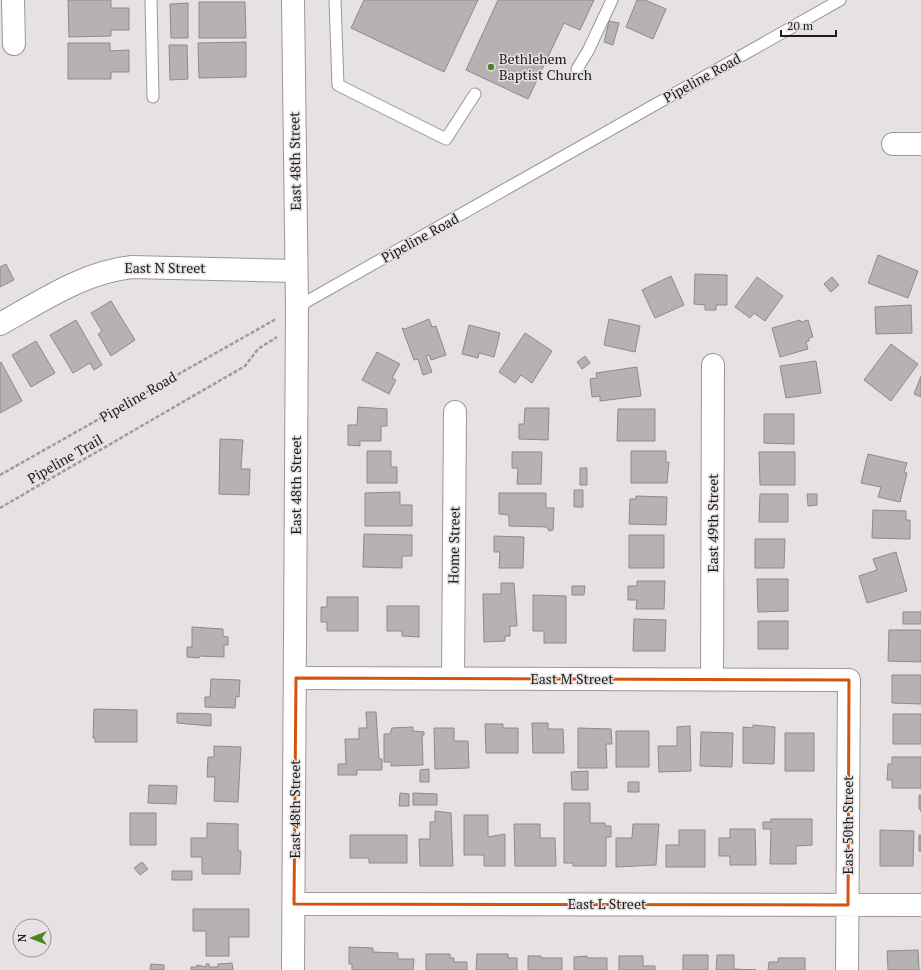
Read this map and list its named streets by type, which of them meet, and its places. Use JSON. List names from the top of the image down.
{
  "streets": {
    "street": [
      "East 48th Street",
      "East N Street",
      "East 49th Street",
      "Home Street",
      "East M Street",
      "East 50th Street",
      "East L Street"
    ],
    "lane": ["Pipeline Road"],
    "path": ["Pipeline Trail"]
  },
  "crossings": [
    ["Pipeline Road", "East 48th Street"],
    ["East 48th Street", "East N Street"],
    ["East 48th Street", "East M Street"],
    ["East 48th Street", "East L Street"],
    ["East 49th Street", "East M Street"],
    ["Home Street", "East M Street"],
    ["East M Street", "East 50th Street"],
    ["East 50th Street", "East L Street"]
  ],
  "places": ["Bethlehem Baptist Church"],
  "scale_bar": "20 m",
  "north": "left"
}
